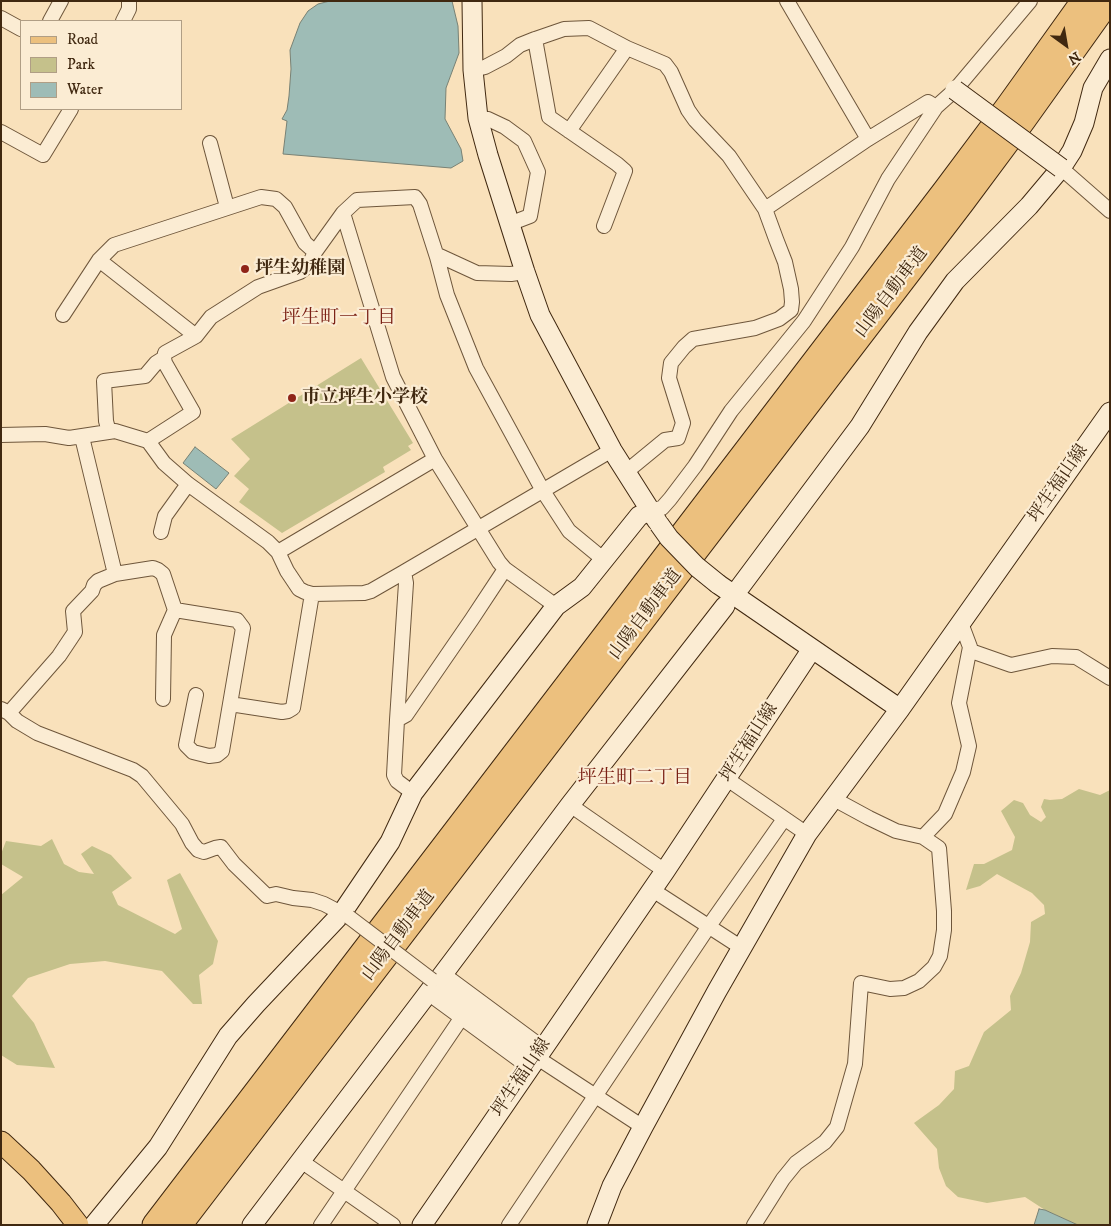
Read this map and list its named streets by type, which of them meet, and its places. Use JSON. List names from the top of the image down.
{
  "streets": {
    "highway": ["山陽自動車道"],
    "street": ["坪生福山線"]
  },
  "districts": ["坪生町一丁目", "坪生町二丁目"],
  "places": ["坪生幼稚園", "市立坪生小学校"],
  "legend": ["Road", "Park", "Water"],
  "north": "bottom right"
}
